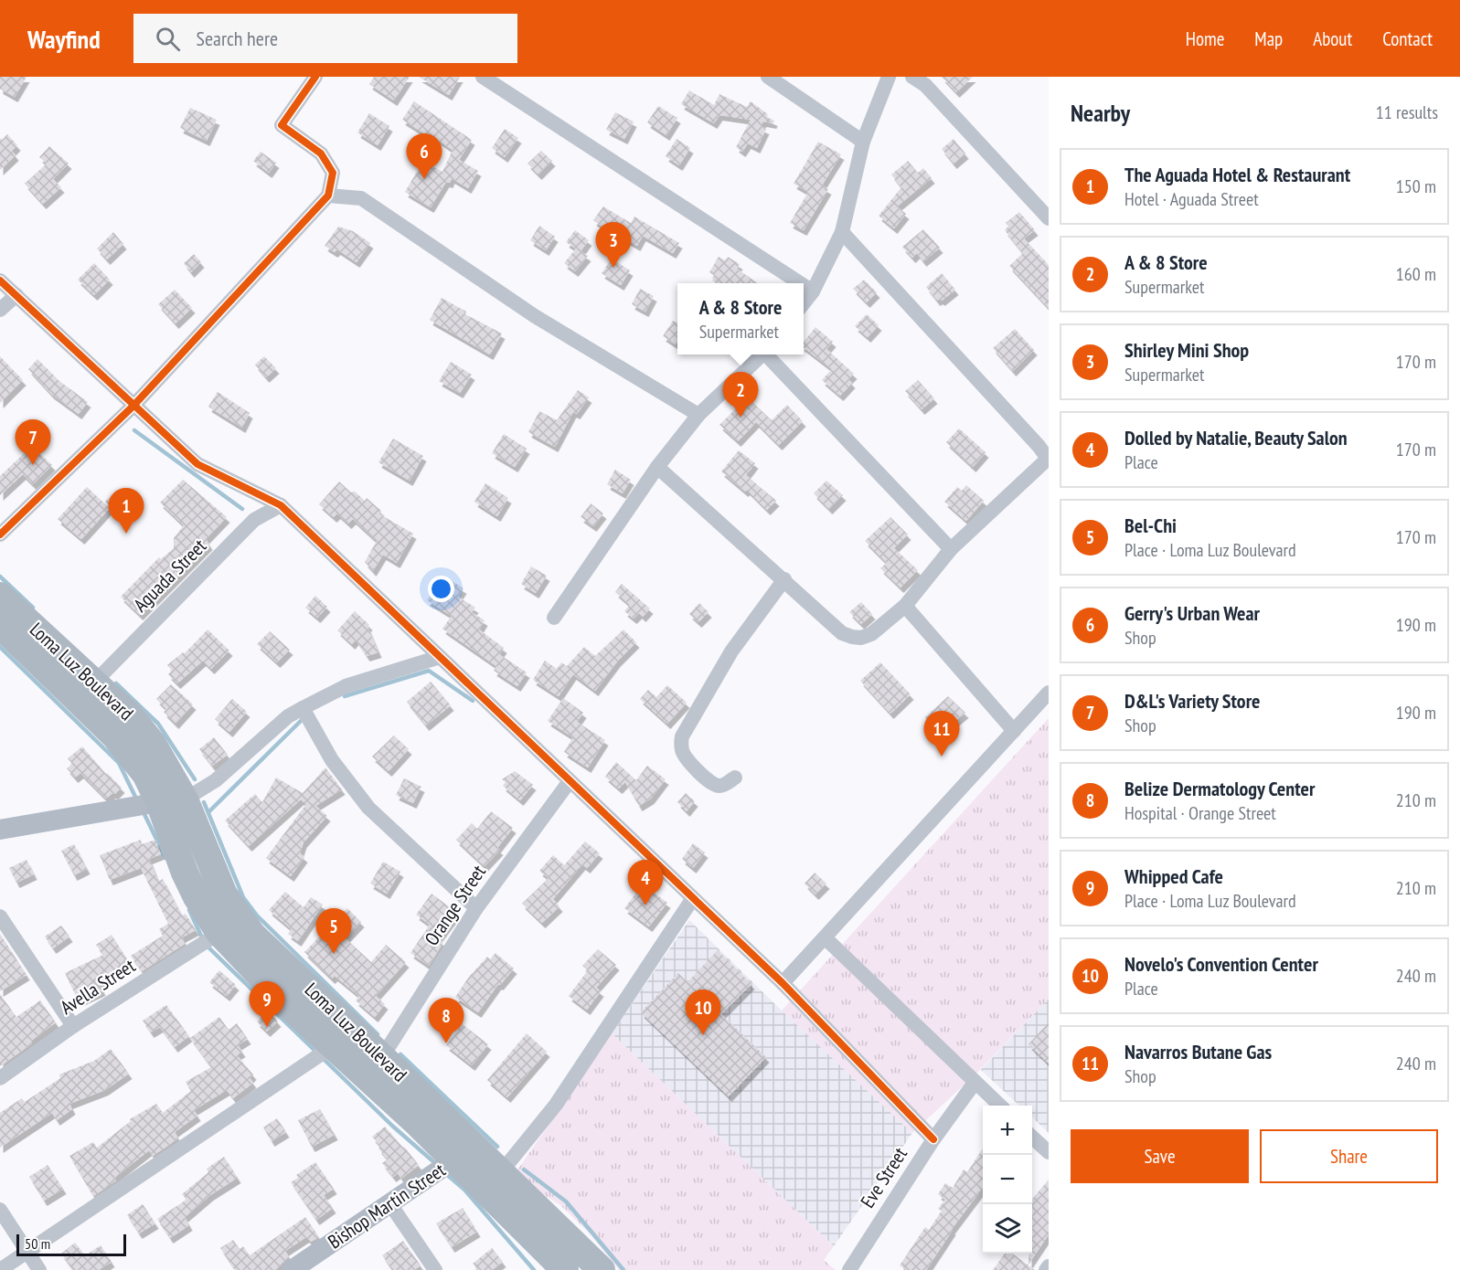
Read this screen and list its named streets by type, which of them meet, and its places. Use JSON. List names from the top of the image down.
{
  "streets": {
    "highway": ["Loma Luz Boulevard"],
    "street": [
      "Aguada Street",
      "Orange Street",
      "Avella Street",
      "Eve Street",
      "Bishop Martin Street"
    ]
  },
  "crossings": [
    ["Aguada Street", "Loma Luz Boulevard"],
    ["Loma Luz Boulevard", "Orange Street"],
    ["Loma Luz Boulevard", "Avella Street"],
    ["Loma Luz Boulevard", "Bishop Martin Street"]
  ],
  "scale_bar": "50 m",
  "page": {
    "header": "Wayfind",
    "search": "Search here",
    "nav": [
      "Home",
      "Map",
      "About",
      "Contact"
    ],
    "heading": ["Nearby", "11 results"],
    "pins": [
      "6",
      "3",
      "2",
      "7",
      "1",
      "11",
      "4",
      "5",
      "9",
      "10",
      "8"
    ],
    "list": [
      {
        "mark": "1",
        "name": "The Aguada Hotel & Restaurant",
        "note": "Hotel · Aguada Street",
        "value": "150 m"
      },
      {
        "mark": "2",
        "name": "A & 8 Store",
        "note": "Supermarket",
        "value": "160 m"
      },
      {
        "mark": "3",
        "name": "Shirley Mini Shop",
        "note": "Supermarket",
        "value": "170 m"
      },
      {
        "mark": "4",
        "name": "Dolled by Natalie, Beauty Salon",
        "note": "Place",
        "value": "170 m"
      },
      {
        "mark": "5",
        "name": "Bel-Chi",
        "note": "Place · Loma Luz Boulevard",
        "value": "170 m"
      },
      {
        "mark": "6",
        "name": "Gerry's Urban Wear",
        "note": "Shop",
        "value": "190 m"
      },
      {
        "mark": "7",
        "name": "D&L's Variety Store",
        "note": "Shop",
        "value": "190 m"
      },
      {
        "mark": "8",
        "name": "Belize Dermatology Center",
        "note": "Hospital · Orange Street",
        "value": "210 m"
      },
      {
        "mark": "9",
        "name": "Whipped Cafe",
        "note": "Place · Loma Luz Boulevard",
        "value": "210 m"
      },
      {
        "mark": "10",
        "name": "Novelo's Convention Center",
        "note": "Place",
        "value": "240 m"
      },
      {
        "mark": "11",
        "name": "Navarros Butane Gas",
        "note": "Shop",
        "value": "240 m"
      }
    ],
    "popup": ["A & 8 Store", "Supermarket"],
    "map_buttons": ["+", "−"],
    "buttons": ["Save", "Share"],
    "scale": "50 m"
  }
}
